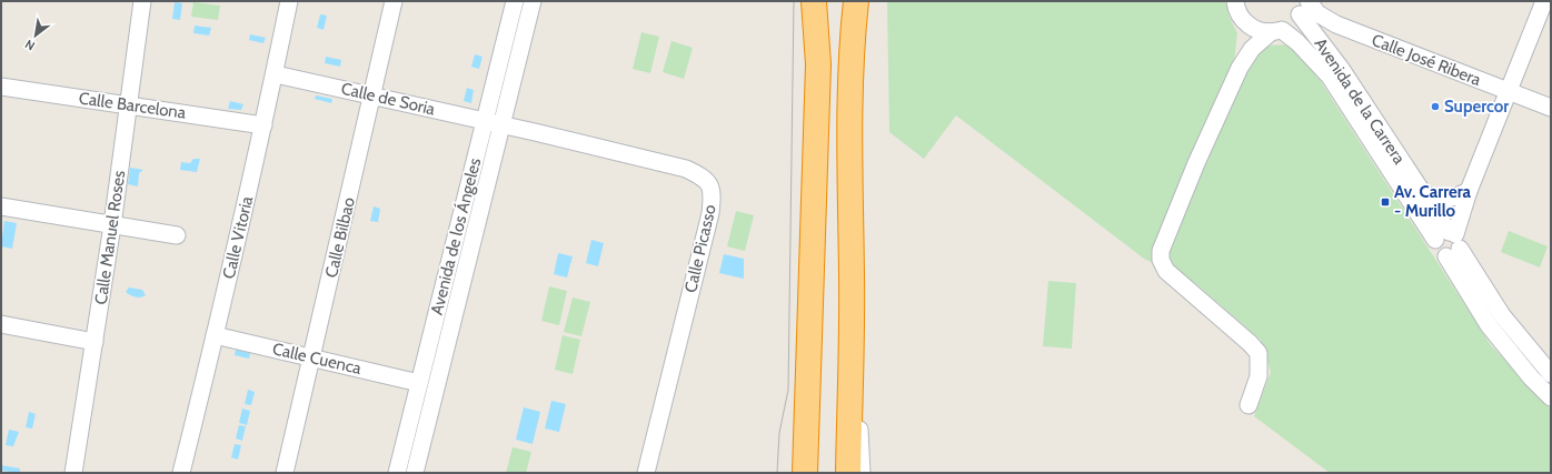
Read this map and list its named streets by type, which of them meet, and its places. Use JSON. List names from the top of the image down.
{
  "streets": {
    "street": [
      "Calle José Ribera",
      "Calle de Soria",
      "Avenida de la Carrera",
      "Calle Barcelona",
      "Avenida de los Ángeles",
      "Calle Manuel Roses",
      "Calle Vitoria",
      "Calle Bilbao",
      "Calle Picasso",
      "Calle Cuenca"
    ]
  },
  "crossings": [
    ["Calle José Ribera", "Avenida de la Carrera"],
    ["Calle de Soria", "Avenida de los Ángeles"],
    ["Calle de Soria", "Calle Vitoria"],
    ["Calle de Soria", "Calle Bilbao"],
    ["Calle de Soria", "Calle Picasso"],
    ["Calle Barcelona", "Calle Manuel Roses"],
    ["Calle Barcelona", "Calle Vitoria"],
    ["Avenida de los Ángeles", "Calle Picasso"],
    ["Avenida de los Ángeles", "Calle Cuenca"],
    ["Calle Vitoria", "Calle Cuenca"],
    ["Calle Bilbao", "Calle Cuenca"]
  ],
  "places": {
    "other": ["Supercor"],
    "transit": ["Av. Carrera - Murillo"]
  },
  "north": "bottom left"
}
